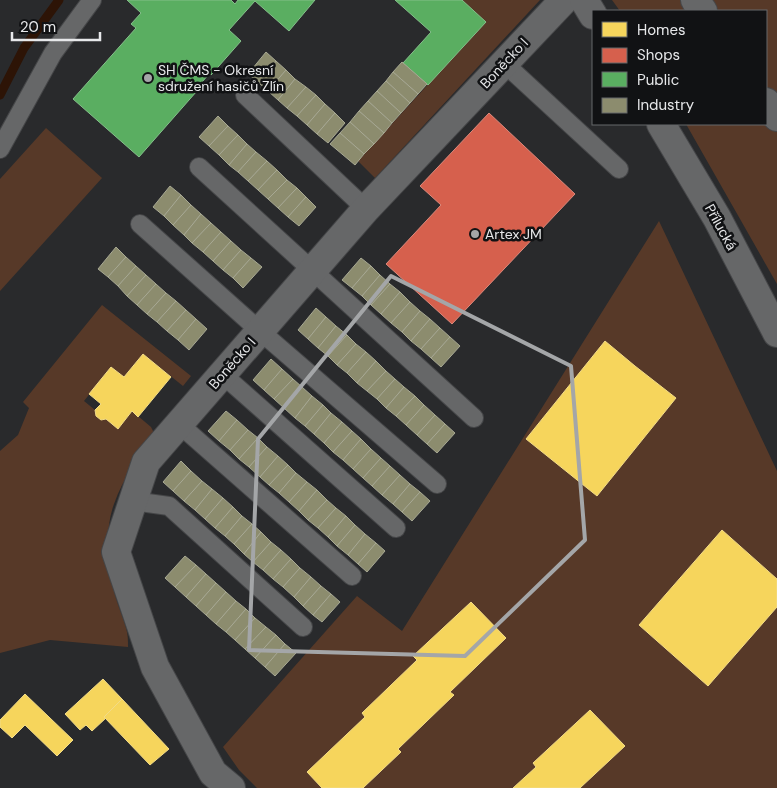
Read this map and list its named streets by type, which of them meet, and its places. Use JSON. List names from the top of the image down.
{
  "streets": {
    "street": ["Boněcko I", "Přílucká"]
  },
  "places": ["SH ČMS - Okresní sdružení hasičů Zlín", "Artex JM"],
  "legend": [
    "Homes",
    "Shops",
    "Public",
    "Industry"
  ],
  "scale_bar": "20 m"
}
